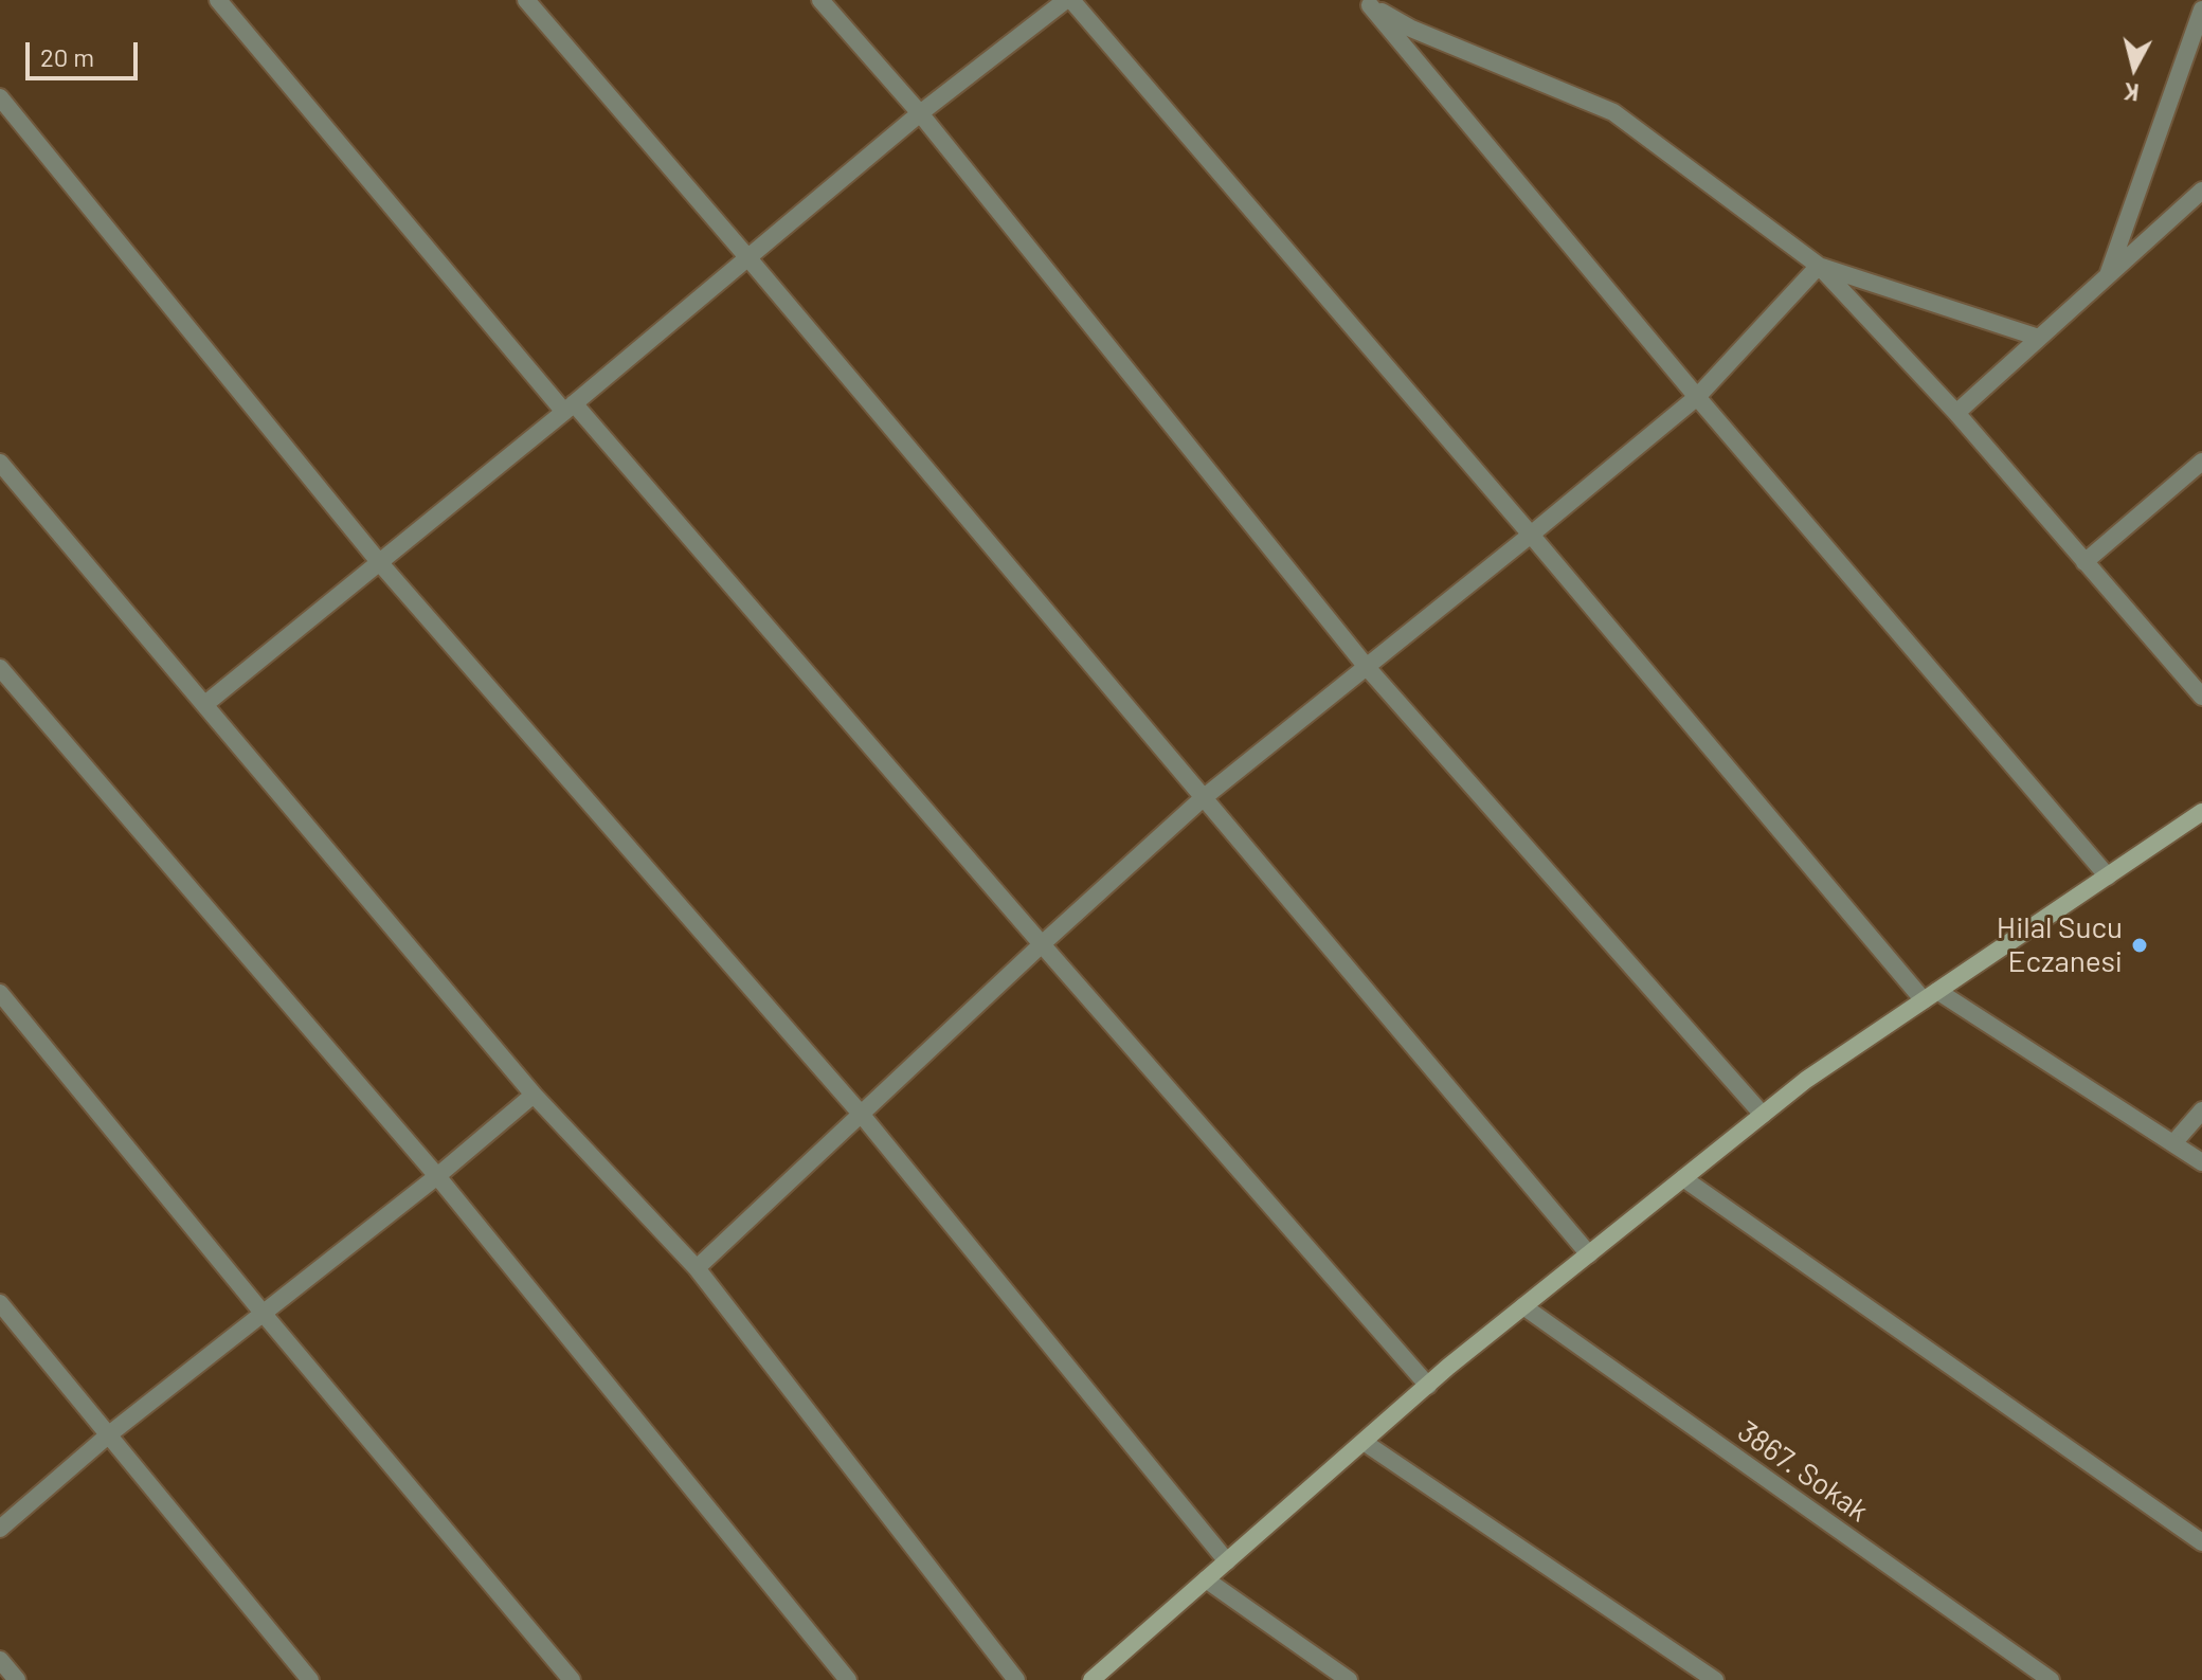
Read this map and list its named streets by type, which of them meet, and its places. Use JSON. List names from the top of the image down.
{
  "streets": {
    "street": ["3867. Sokak"]
  },
  "places": ["Hilal Sucu Eczanesi"],
  "scale_bar": "20 m",
  "north": "bottom"
}
